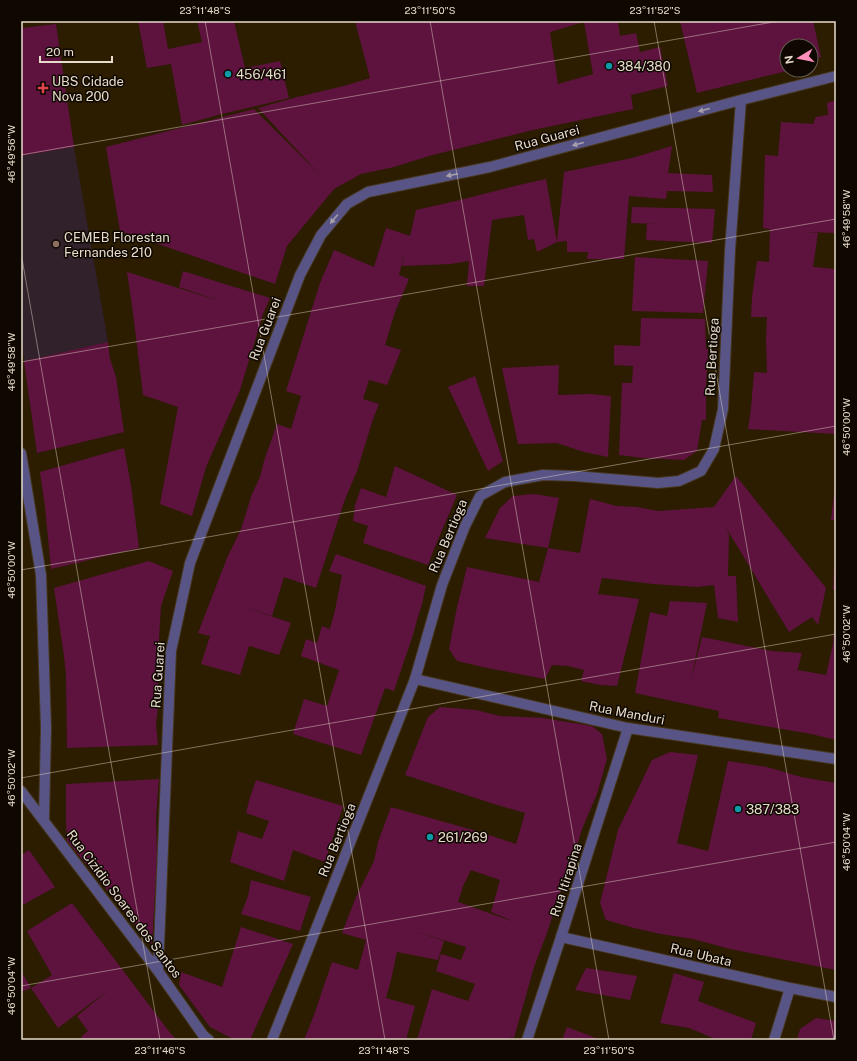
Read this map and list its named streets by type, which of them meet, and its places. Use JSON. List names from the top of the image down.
{
  "streets": {
    "street": [
      "Rua Guarei",
      "Rua Bertioga",
      "Rua Manduri",
      "Rua Itirapina",
      "Rua Cizídio Soares dos Santos",
      "Rua Ubata"
    ]
  },
  "crossings": [
    ["Rua Guarei", "Rua Bertioga"],
    ["Rua Guarei", "Rua Cizídio Soares dos Santos"],
    ["Rua Bertioga", "Rua Manduri"],
    ["Rua Manduri", "Rua Itirapina"],
    ["Rua Itirapina", "Rua Ubata"]
  ],
  "one_way": ["Rua Guarei"],
  "places": {
    "other": [
      "384/380",
      "456/461",
      "CEMEB Florestan Fernandes 210",
      "387/383",
      "261/269"
    ],
    "health": ["UBS Cidade Nova 200"]
  },
  "scale_bar": "20 m",
  "north": "left",
  "coordinates": [
    "23°11'48\"S",
    "23°11'50\"S",
    "23°11'52\"S",
    "46°49'56\"W",
    "46°49'58\"W",
    "46°50'00\"W",
    "46°50'02\"W",
    "46°50'04\"W",
    "23°11'46\"S"
  ]
}
